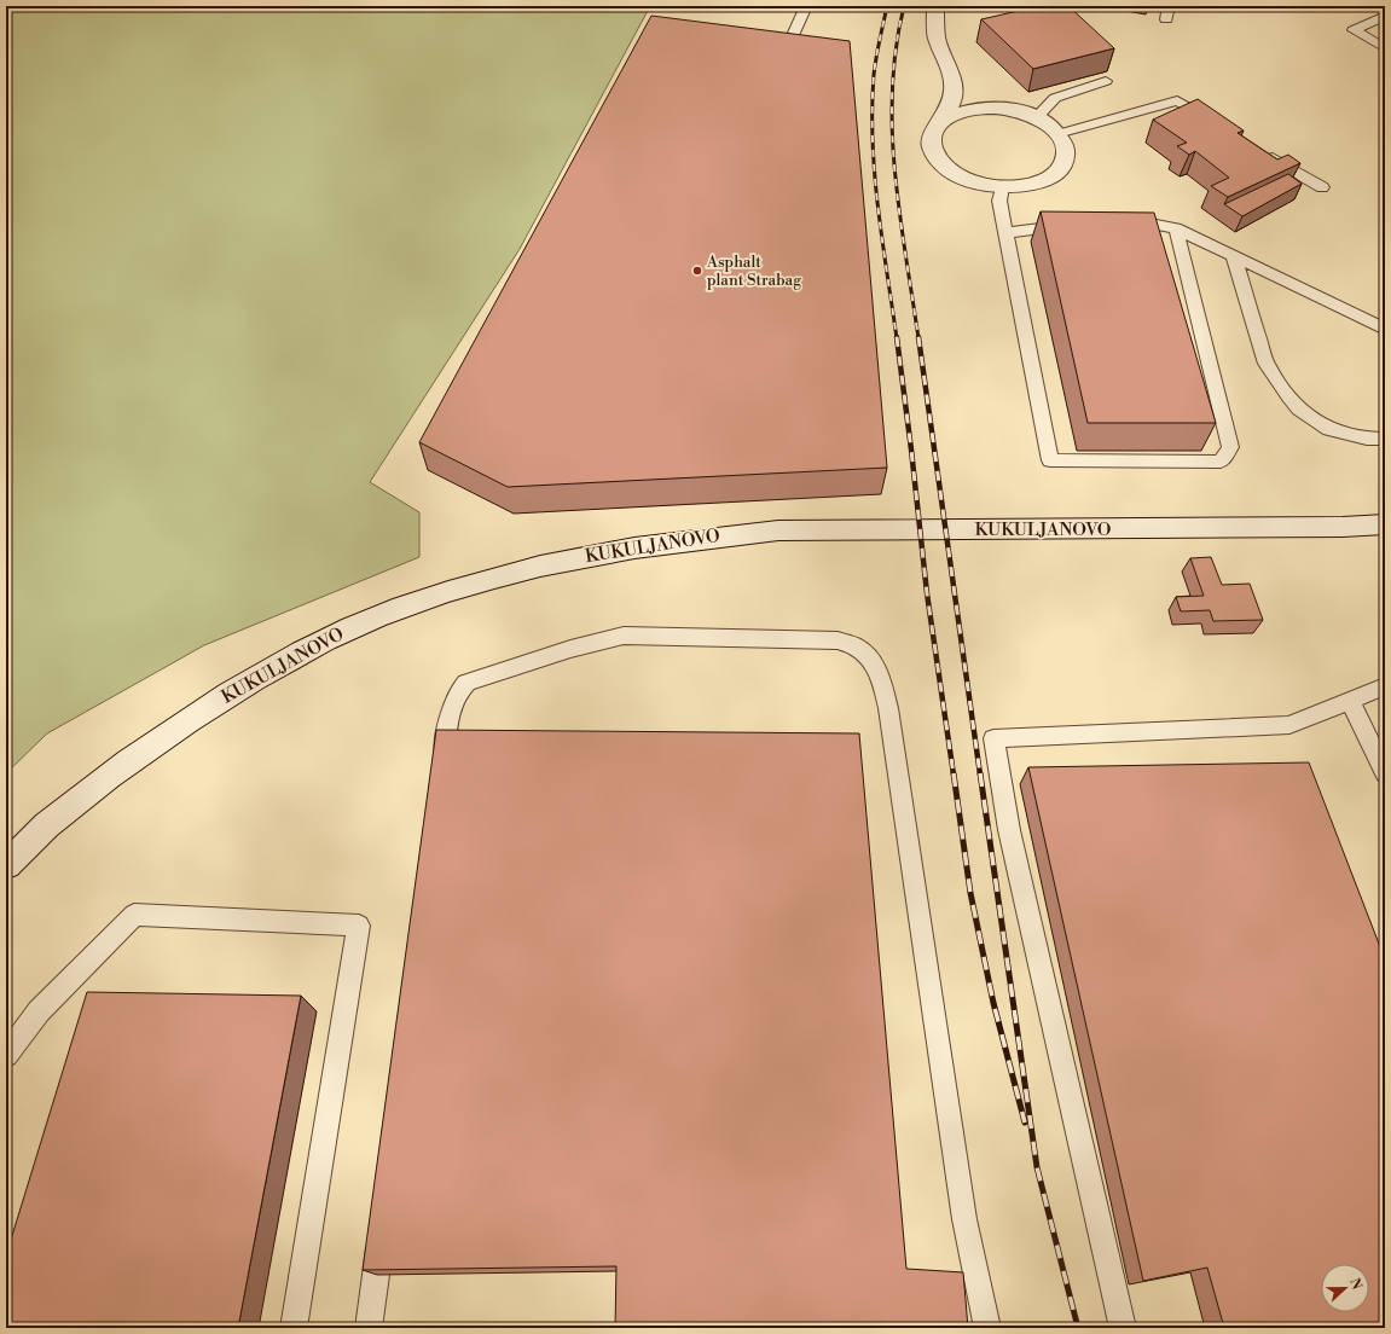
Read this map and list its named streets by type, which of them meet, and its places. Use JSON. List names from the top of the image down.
{
  "streets": {
    "main road": ["KUKULJANOVO"]
  },
  "places": ["Asphalt plant Strabag"],
  "north": "right"
}
